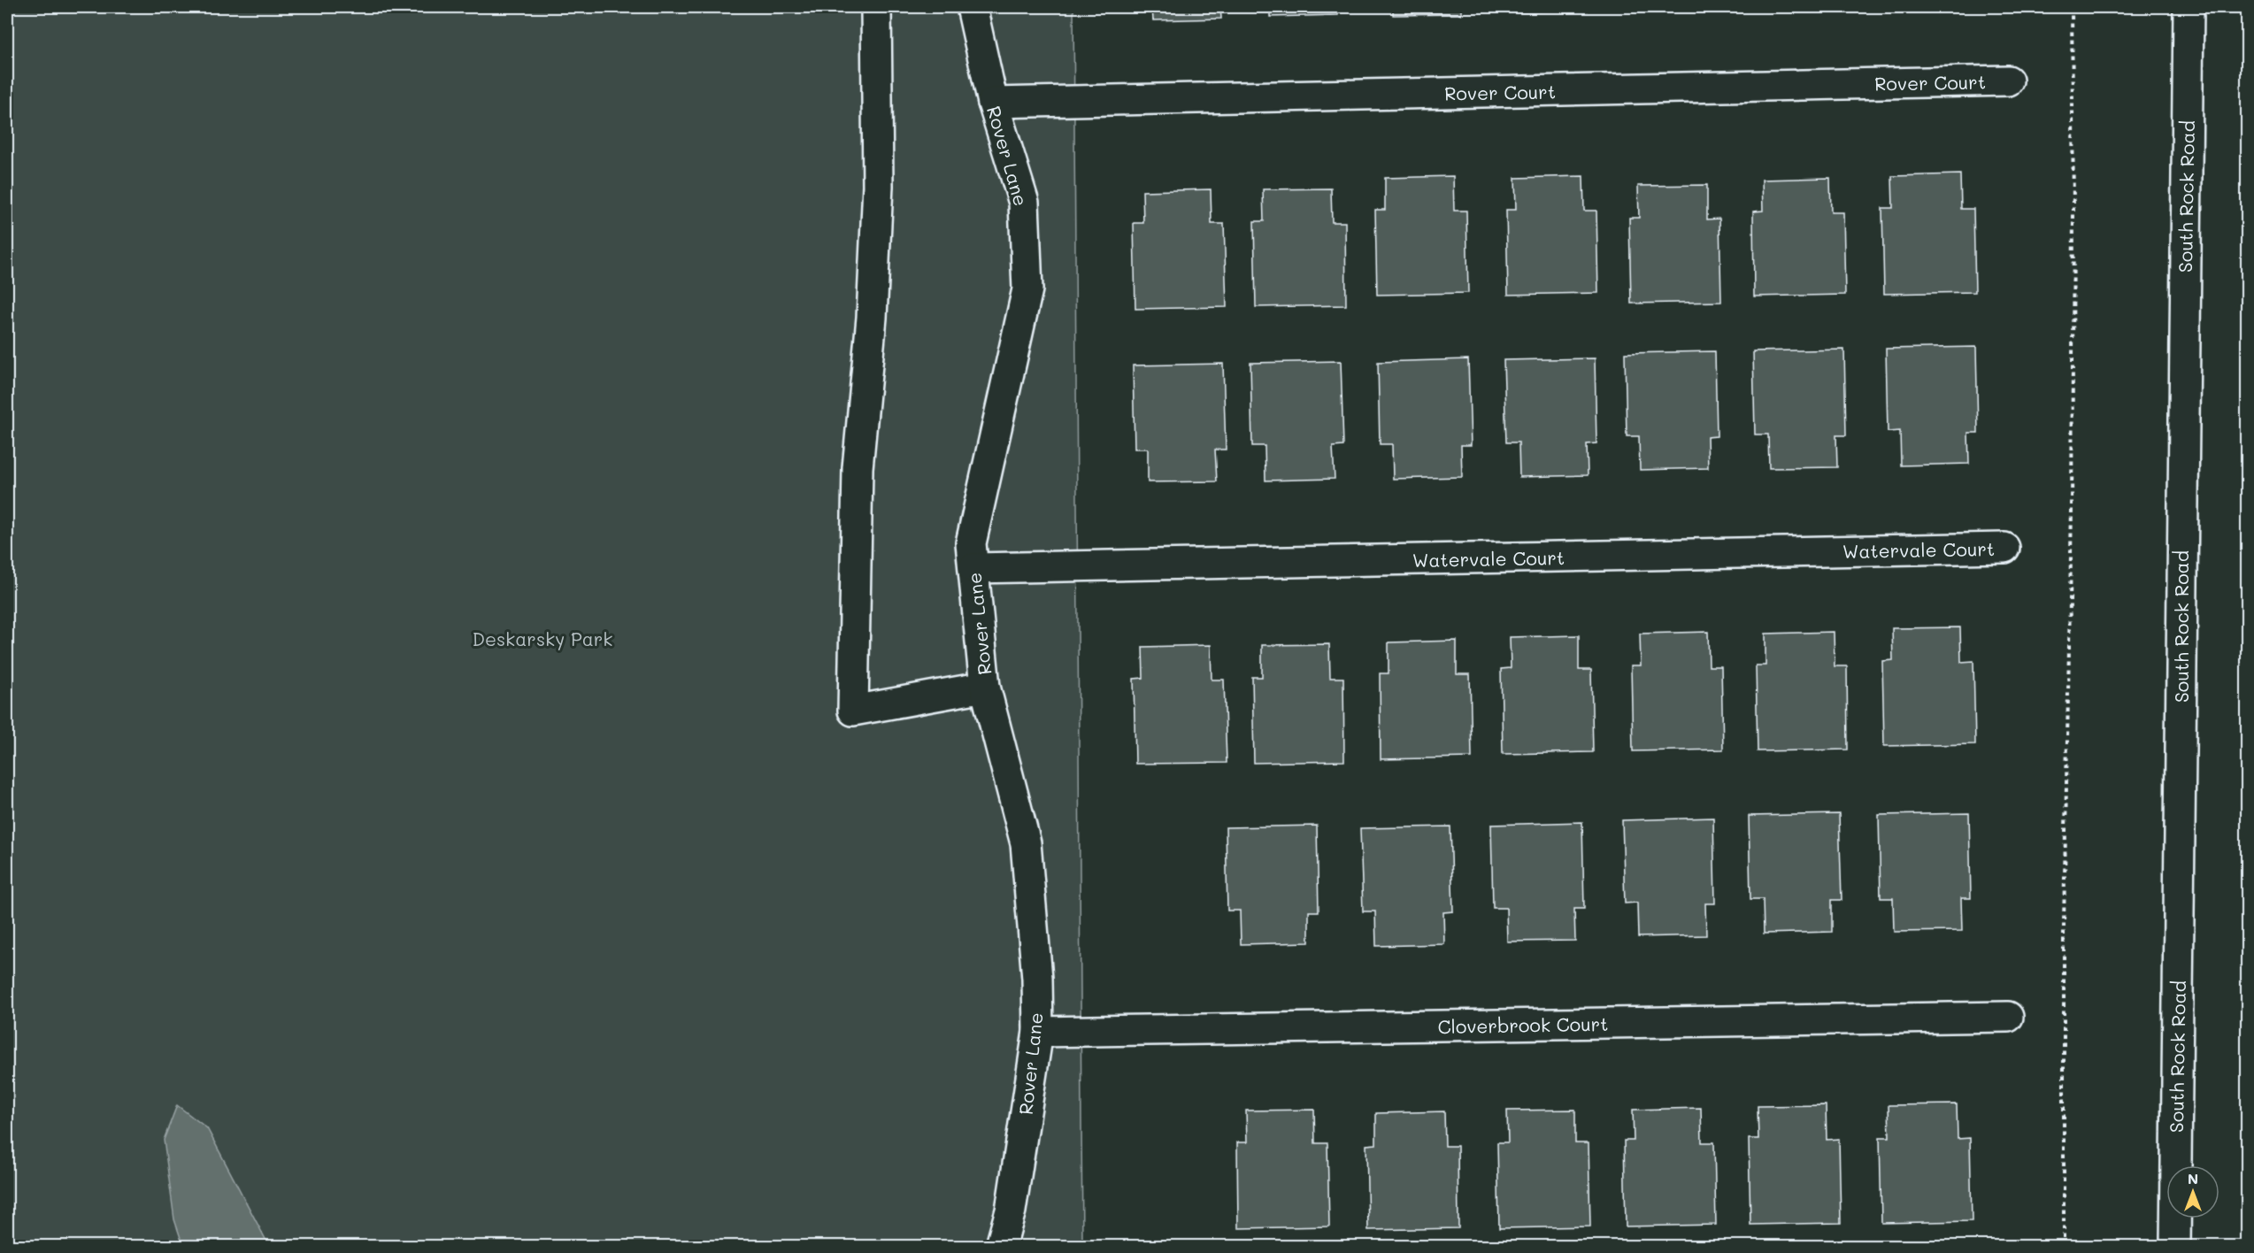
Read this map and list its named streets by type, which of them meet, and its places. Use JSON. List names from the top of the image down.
{
  "streets": {
    "street": [
      "Rover Court",
      "Rover Lane",
      "South Rock Road",
      "Watervale Court",
      "Cloverbrook Court"
    ]
  },
  "crossings": [
    ["Rover Court", "Rover Lane"],
    ["Rover Lane", "Watervale Court"],
    ["Rover Lane", "Cloverbrook Court"]
  ],
  "parks": ["Deskarsky Park"],
  "north": "top"
}
